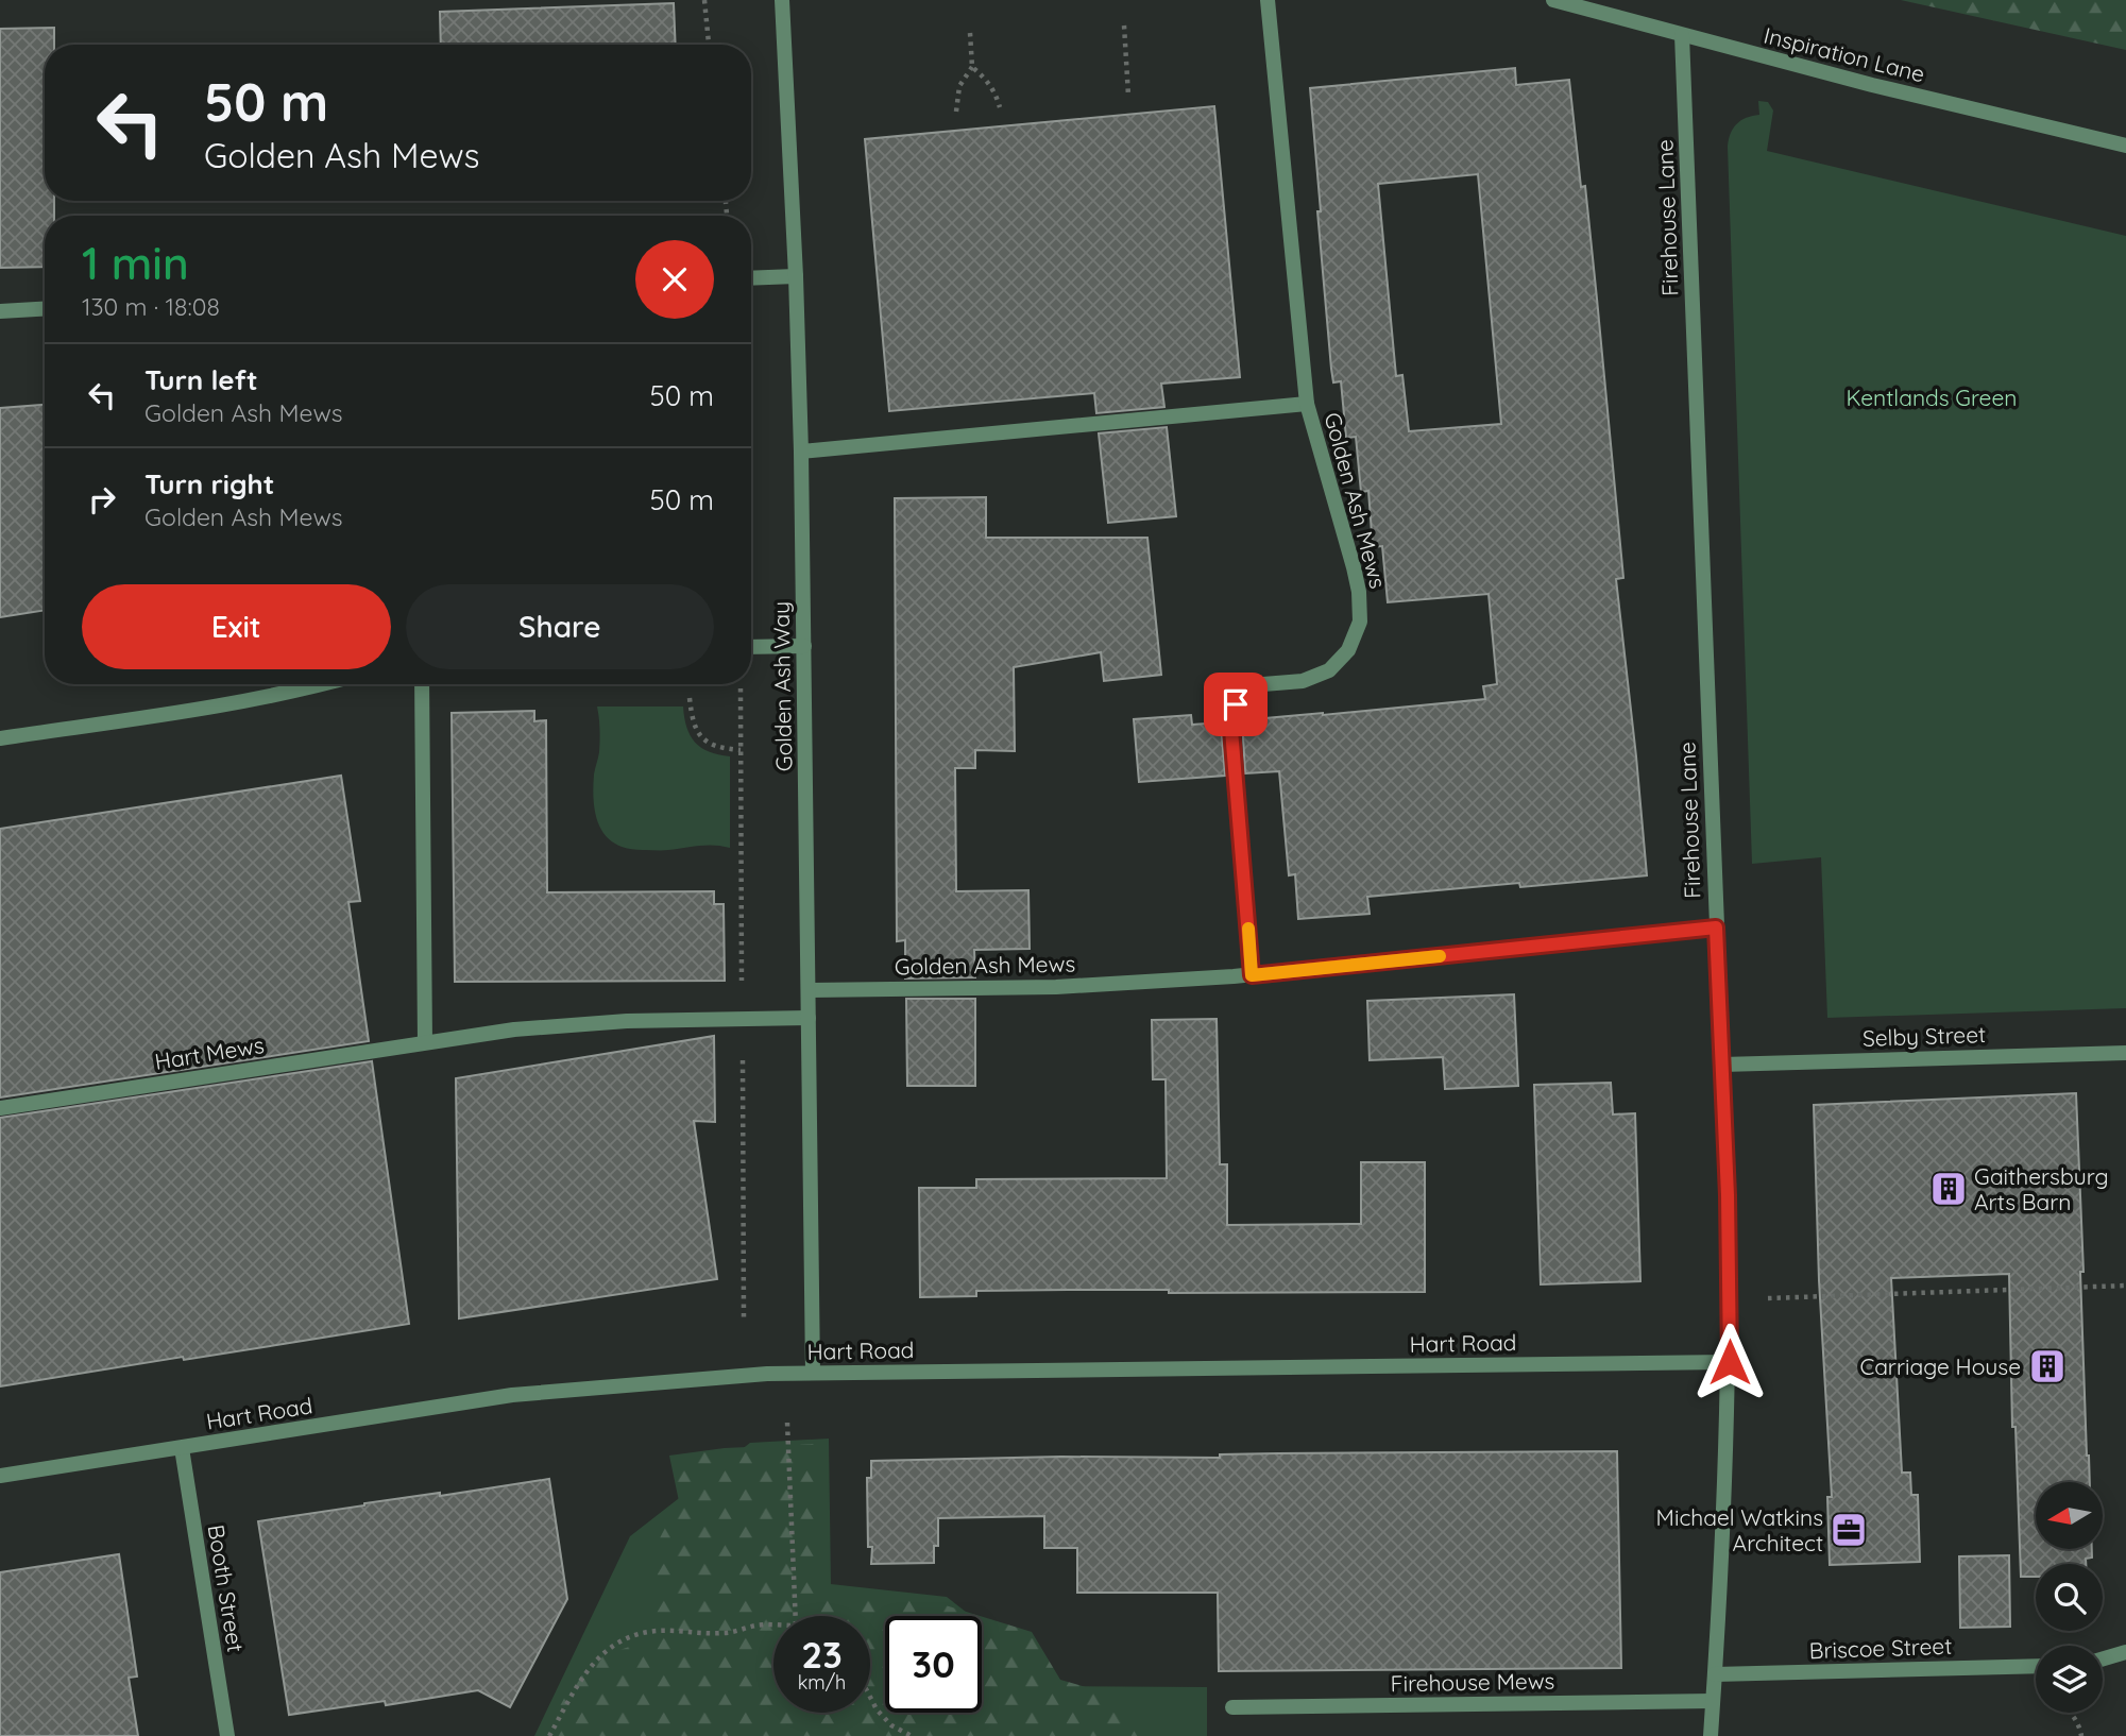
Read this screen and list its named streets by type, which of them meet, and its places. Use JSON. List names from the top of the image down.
{
  "streets": {
    "street": [
      "Inspiration Lane",
      "Firehouse Lane",
      "Golden Ash Mews",
      "Golden Ash Way",
      "Selby Street",
      "Hart Mews",
      "Hart Road",
      "Booth Street",
      "Briscoe Street",
      "Firehouse Mews"
    ]
  },
  "crossings": [
    ["Inspiration Lane", "Firehouse Lane"],
    ["Firehouse Lane", "Golden Ash Mews"],
    ["Firehouse Lane", "Selby Street"],
    ["Firehouse Lane", "Hart Road"],
    ["Firehouse Lane", "Briscoe Street"],
    ["Firehouse Lane", "Firehouse Mews"],
    ["Golden Ash Mews", "Golden Ash Way"],
    ["Golden Ash Way", "Hart Mews"],
    ["Golden Ash Way", "Hart Road"],
    ["Hart Road", "Booth Street"]
  ],
  "parks": ["Kentlands Green"],
  "places": {
    "building": ["Gaithersburg Arts Barn", "Carriage House"],
    "office": ["Michael Watkins Architect"]
  },
  "north": "left",
  "page": {
    "turn": ["50 m", "Golden Ash Mews"],
    "heading": ["1 min", "130 m · 18:08"],
    "list": [
      {
        "name": "Turn left",
        "note": "Golden Ash Mews",
        "value": "50 m"
      },
      {
        "name": "Turn right",
        "note": "Golden Ash Mews",
        "value": "50 m"
      }
    ],
    "buttons": ["Exit", "Share"],
    "speed": "23 km/h",
    "limit": "30"
  }
}
